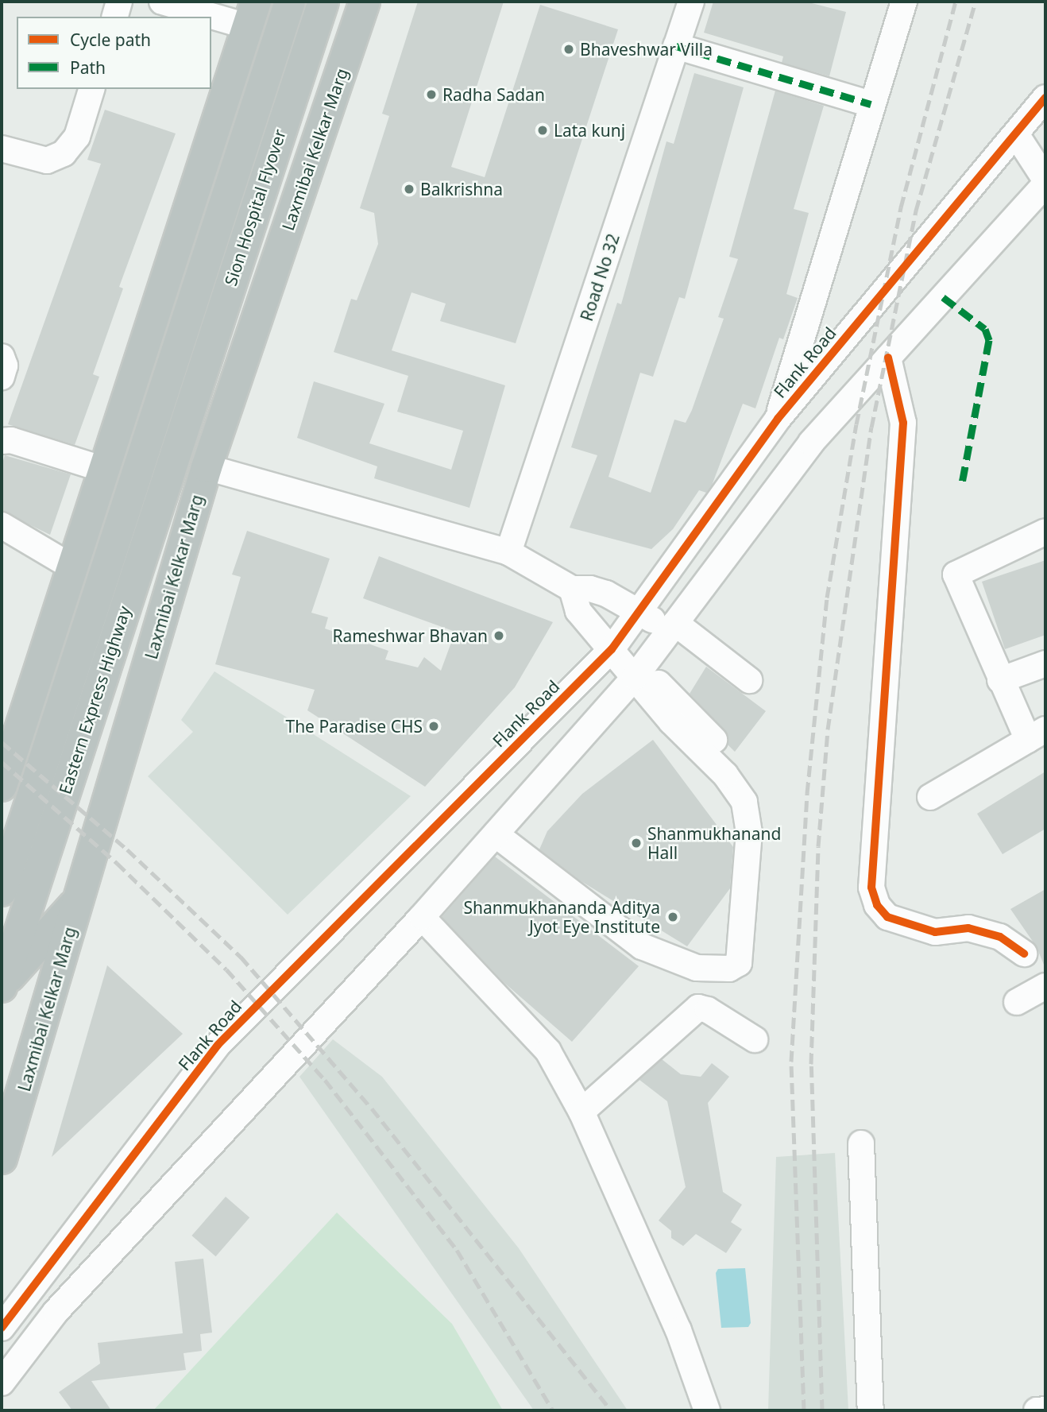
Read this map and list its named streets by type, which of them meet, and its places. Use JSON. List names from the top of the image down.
{
  "streets": {
    "highway": ["Laxmibai Kelkar Marg", "Sion Hospital Flyover", "Eastern Express Highway"],
    "street": ["Road No 32", "Flank Road"]
  },
  "crossings": [
    ["Sion Hospital Flyover", "Eastern Express Highway"]
  ],
  "places": [
    "Bhaveshwar Villa",
    "Radha Sadan",
    "Lata kunj",
    "Balkrishna",
    "Rameshwar Bhavan",
    "The Paradise CHS",
    "Shanmukhanand Hall",
    "Shanmukhananda Aditya Jyot Eye Institute"
  ],
  "legend": ["Cycle path", "Path"]
}
